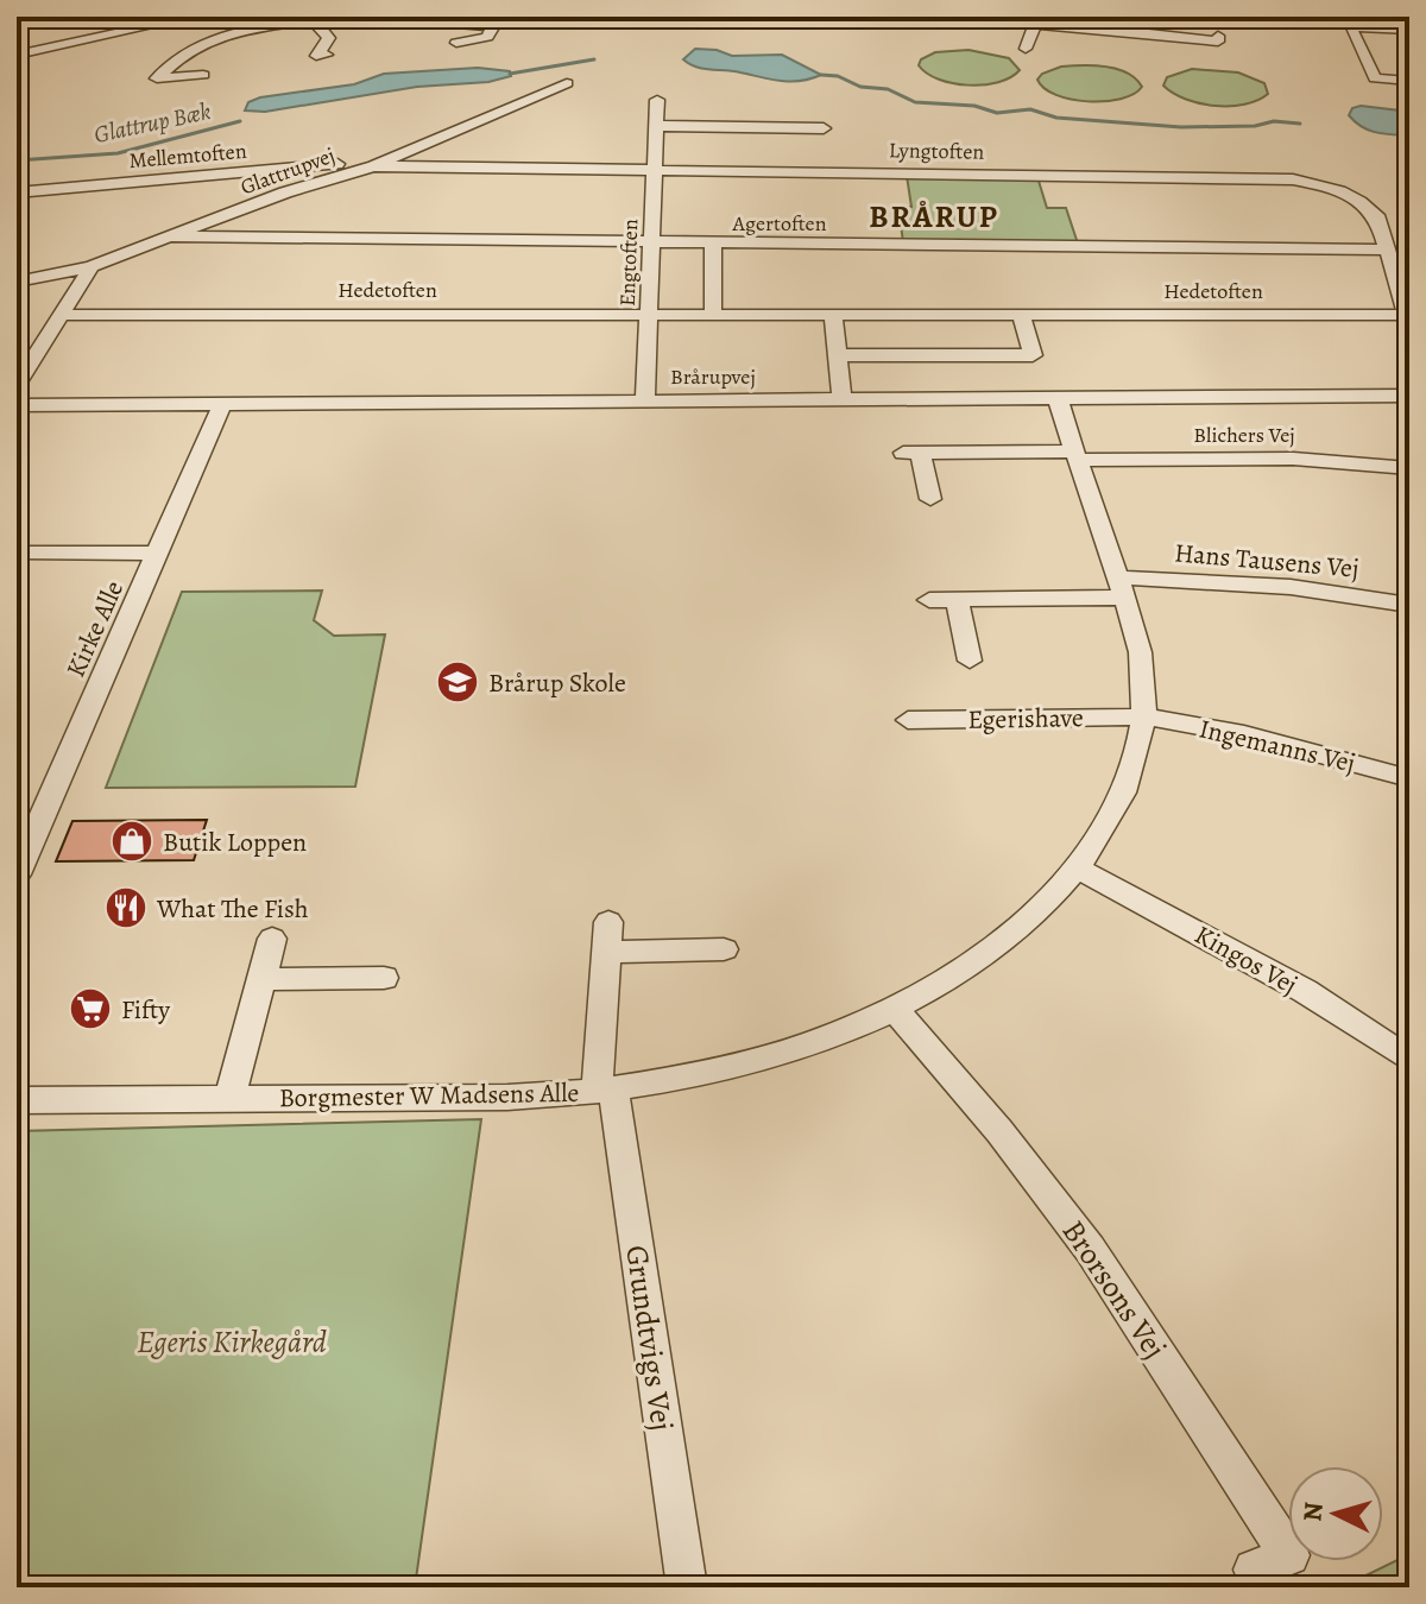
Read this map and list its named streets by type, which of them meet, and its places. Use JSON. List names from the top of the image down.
{
  "streets": {
    "street": [
      "Lyngtoften",
      "Mellemtoften",
      "Glattrupvej",
      "Agertoften",
      "Engtoften",
      "Hedetoften",
      "Brårupvej",
      "Blichers Vej",
      "Hans Tausens Vej",
      "Kirke Alle",
      "Egerishave",
      "Ingemanns Vej",
      "Kingos Vej",
      "Borgmester W Madsens Alle",
      "Brorsons Vej",
      "Grundtvigs Vej"
    ]
  },
  "crossings": [
    ["Lyngtoften", "Mellemtoften"],
    ["Lyngtoften", "Glattrupvej"],
    ["Lyngtoften", "Agertoften"],
    ["Lyngtoften", "Engtoften"],
    ["Lyngtoften", "Hedetoften"],
    ["Mellemtoften", "Glattrupvej"],
    ["Glattrupvej", "Agertoften"],
    ["Agertoften", "Engtoften"],
    ["Engtoften", "Hedetoften"],
    ["Engtoften", "Brårupvej"],
    ["Brårupvej", "Kirke Alle"],
    ["Brårupvej", "Borgmester W Madsens Alle"],
    ["Blichers Vej", "Borgmester W Madsens Alle"],
    ["Hans Tausens Vej", "Borgmester W Madsens Alle"],
    ["Egerishave", "Ingemanns Vej"],
    ["Egerishave", "Borgmester W Madsens Alle"],
    ["Ingemanns Vej", "Borgmester W Madsens Alle"],
    ["Kingos Vej", "Borgmester W Madsens Alle"],
    ["Borgmester W Madsens Alle", "Brorsons Vej"],
    ["Borgmester W Madsens Alle", "Grundtvigs Vej"]
  ],
  "districts": ["BRÅRUP"],
  "water": ["Glattrup Bæk"],
  "parks": ["Egeris Kirkegård"],
  "places": {
    "school or university": ["Brårup Skole"],
    "shop": ["Butik Loppen"],
    "restaurant": ["What The Fish"],
    "supermarket": ["Fifty"]
  },
  "north": "left"
}
